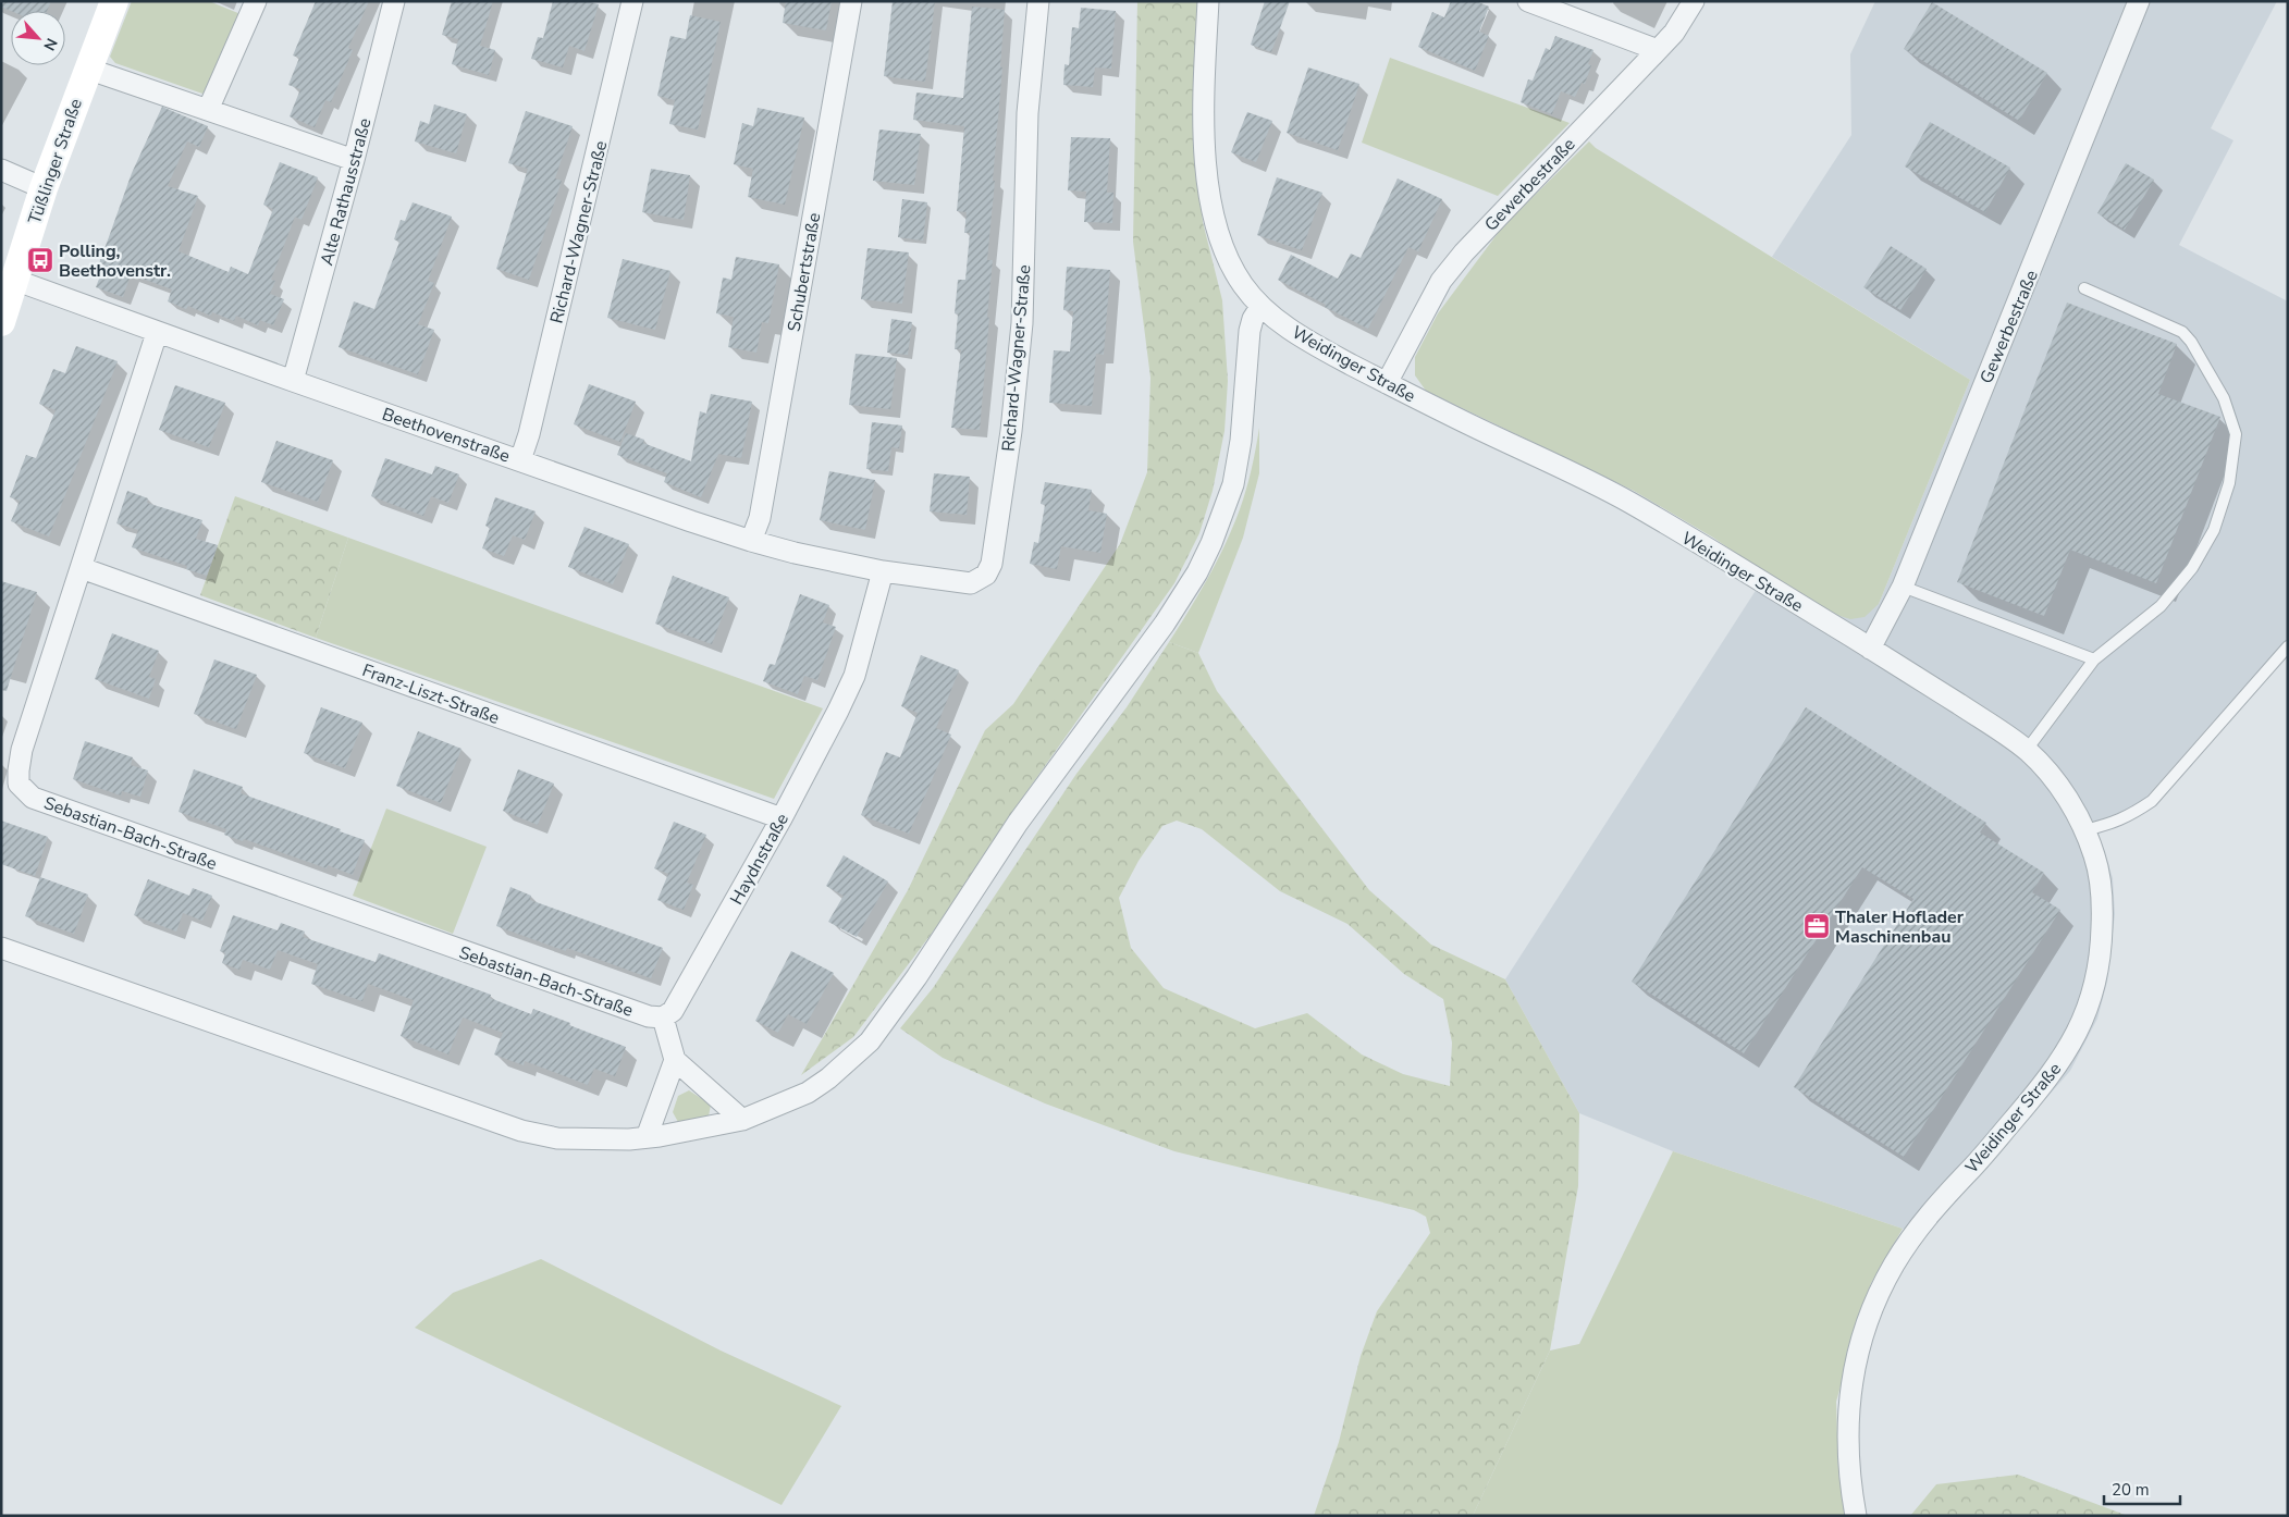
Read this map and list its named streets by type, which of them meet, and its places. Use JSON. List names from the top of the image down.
{
  "streets": {
    "street": [
      "Tüßlinger Straße",
      "Gewerbestraße",
      "Alte Rathausstraße",
      "Richard-Wagner-Straße",
      "Schubertstraße",
      "Weidinger Straße",
      "Beethovenstraße",
      "Franz-Liszt-Straße",
      "Sebastian-Bach-Straße",
      "Haydnstraße"
    ]
  },
  "crossings": [
    ["Tüßlinger Straße", "Beethovenstraße"],
    ["Gewerbestraße", "Weidinger Straße"],
    ["Alte Rathausstraße", "Beethovenstraße"],
    ["Richard-Wagner-Straße", "Beethovenstraße"],
    ["Richard-Wagner-Straße", "Haydnstraße"],
    ["Schubertstraße", "Beethovenstraße"],
    ["Beethovenstraße", "Sebastian-Bach-Straße"],
    ["Beethovenstraße", "Haydnstraße"],
    ["Franz-Liszt-Straße", "Sebastian-Bach-Straße"],
    ["Franz-Liszt-Straße", "Haydnstraße"],
    ["Sebastian-Bach-Straße", "Haydnstraße"]
  ],
  "places": {
    "bus stop": ["Polling, Beethovenstr."],
    "office": ["Thaler Hoflader Maschinenbau"]
  },
  "scale_bar": "20 m",
  "north": "bottom right"
}
